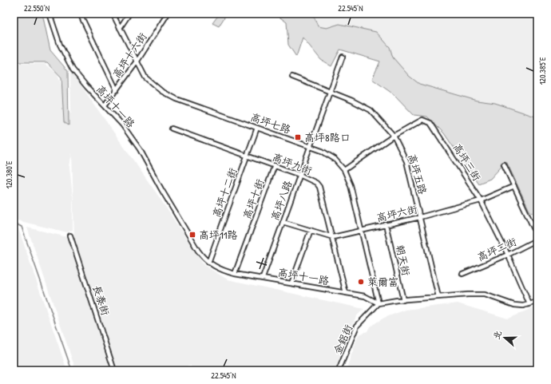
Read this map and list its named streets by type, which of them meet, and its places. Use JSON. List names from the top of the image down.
{
  "streets": {
    "street": [
      "高坪十六街",
      "高坪十一路",
      "高坪七路",
      "高坪三街",
      "高坪九街",
      "高坪五路",
      "高坪十二街",
      "高坪十街",
      "高坪八路",
      "高坪六街",
      "高坪二街",
      "朝天街",
      "長泰街",
      "金鋁街"
    ]
  },
  "crossings": [
    ["高坪十六街", "高坪十一路"],
    ["高坪十六街", "高坪七路"],
    ["高坪十一路", "高坪七路"],
    ["高坪十一路", "高坪九街"],
    ["高坪十一路", "高坪十二街"],
    ["高坪十一路", "高坪十街"],
    ["高坪十一路", "高坪八路"],
    ["高坪十一路", "金鋁街"],
    ["高坪七路", "高坪三街"],
    ["高坪七路", "高坪十二街"],
    ["高坪七路", "高坪八路"],
    ["高坪七路", "高坪六街"],
    ["高坪七路", "金鋁街"],
    ["高坪三街", "高坪五路"],
    ["高坪三街", "高坪六街"],
    ["高坪三街", "高坪二街"],
    ["高坪九街", "高坪十二街"],
    ["高坪九街", "高坪十街"],
    ["高坪九街", "高坪八路"],
    ["高坪九街", "高坪六街"],
    ["高坪五路", "高坪八路"],
    ["高坪五路", "高坪六街"],
    ["高坪六街", "朝天街"]
  ],
  "places": {
    "transit": ["高坪8路口", "高坪11路"],
    "other": ["萊爾富"]
  },
  "north": "left",
  "coordinates": [
    "22.550°N",
    "22.545°N",
    "120.385°E",
    "120.380°E"
  ]
}
